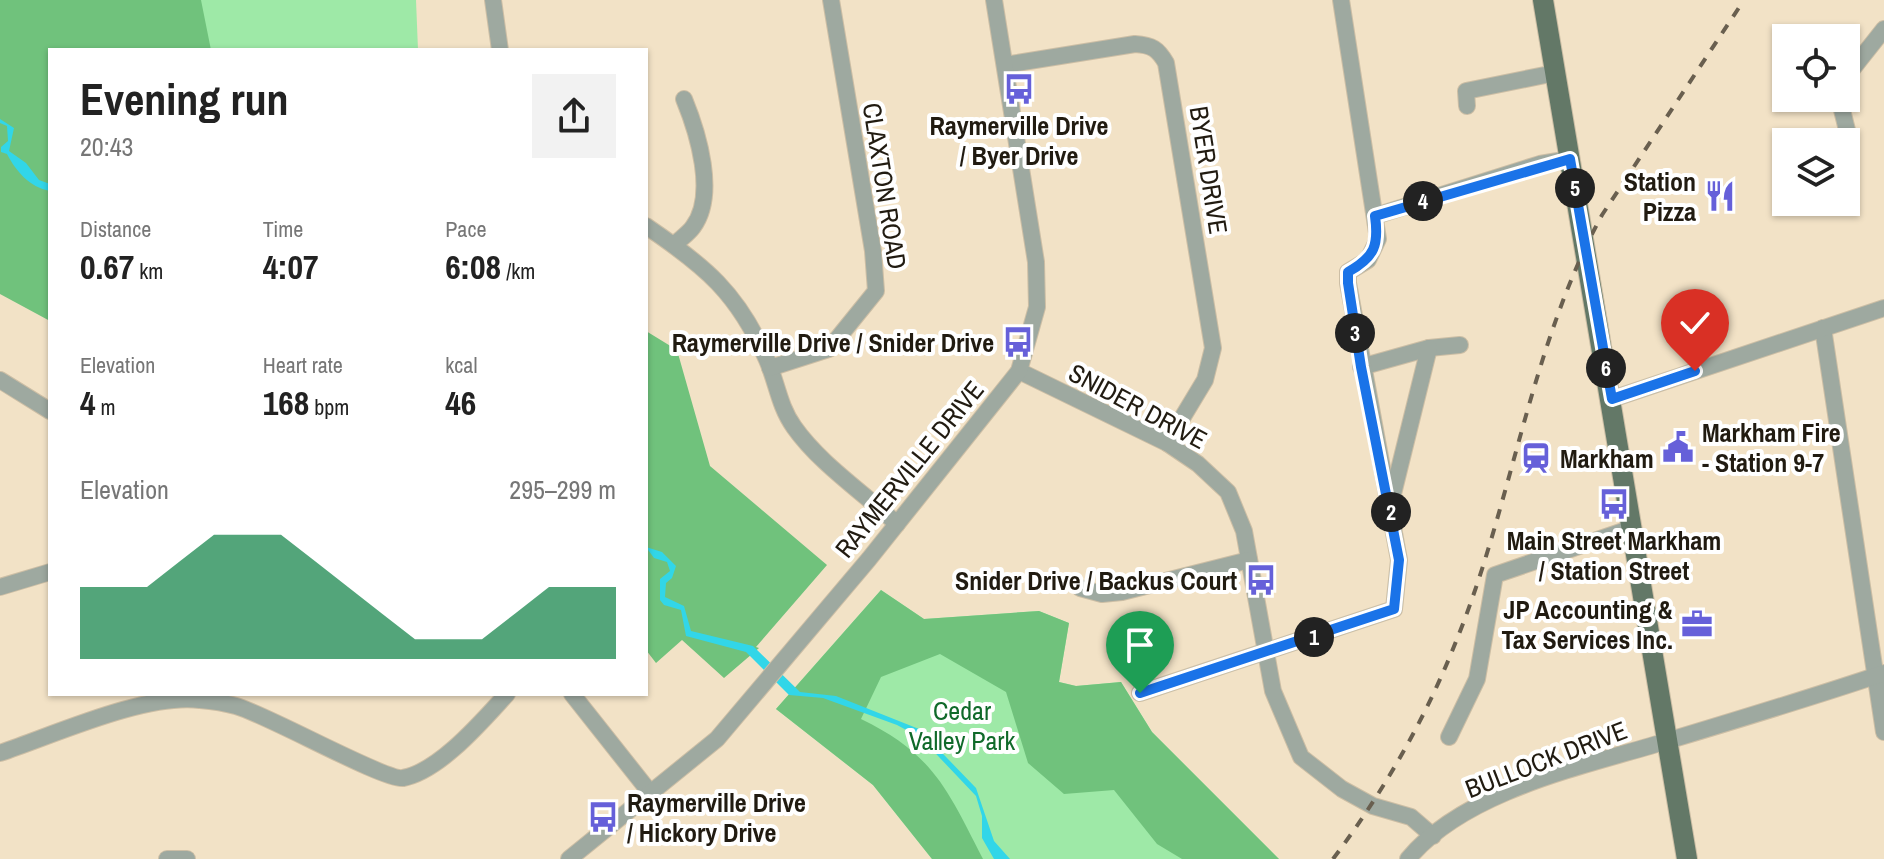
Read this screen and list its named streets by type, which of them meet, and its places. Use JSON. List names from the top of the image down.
{
  "streets": {
    "street": [
      "BYER DRIVE",
      "CLAXTON ROAD",
      "SNIDER DRIVE",
      "RAYMERVILLE DRIVE",
      "BULLOCK DRIVE"
    ]
  },
  "crossings": [
    ["BYER DRIVE", "SNIDER DRIVE"],
    ["BYER DRIVE", "RAYMERVILLE DRIVE"],
    ["SNIDER DRIVE", "RAYMERVILLE DRIVE"],
    ["SNIDER DRIVE", "BULLOCK DRIVE"]
  ],
  "parks": ["Cedar Valley Park"],
  "places": {
    "bus stop": [
      "Raymerville Drive / Byer Drive",
      "Raymerville Drive / Snider Drive",
      "Main Street Markham / Station Street",
      "Snider Drive / Backus Court",
      "Raymerville Drive / Hickory Drive"
    ],
    "restaurant": ["Station Pizza"],
    "public building": ["Markham Fire - Station 9-7"],
    "station": ["Markham"],
    "office": ["JP Accounting & Tax Services Inc."]
  },
  "page": {
    "heading": ["Evening run", "20:43"],
    "pins": [
      "5",
      "4",
      "3",
      "6",
      "2",
      "1"
    ],
    "stats": [
      ["Distance", "0.67 km"],
      ["Time", "4:07"],
      ["Pace", "6:08 /km"],
      ["Elevation", "4 m"],
      ["Heart rate", "168 bpm"],
      ["kcal", "46"]
    ],
    "chart": ["Elevation", "295–299 m"]
  }
}
